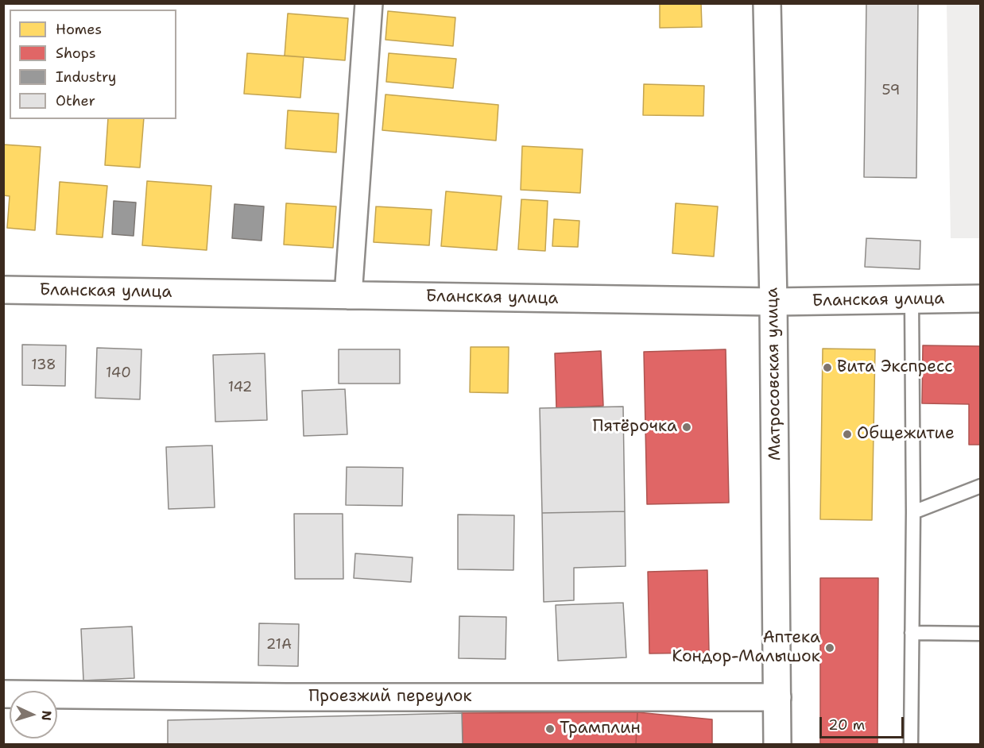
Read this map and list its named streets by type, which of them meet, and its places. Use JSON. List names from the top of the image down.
{
  "streets": {
    "main road": ["Бланская улица", "Матросовская улица", "Проезжий переулок"]
  },
  "crossings": [
    ["Бланская улица", "Матросовская улица"],
    ["Матросовская улица", "Проезжий переулок"]
  ],
  "places": [
    "Вита Экспресс",
    "Пятёрочка",
    "Общежитие",
    "Аптека Кондор-Малышок",
    "Трамплин"
  ],
  "house_numbers": [
    "59",
    "138",
    "140",
    "142",
    "21А"
  ],
  "legend": [
    "Homes",
    "Shops",
    "Industry",
    "Other"
  ],
  "scale_bar": "20 m",
  "north": "right"
}
